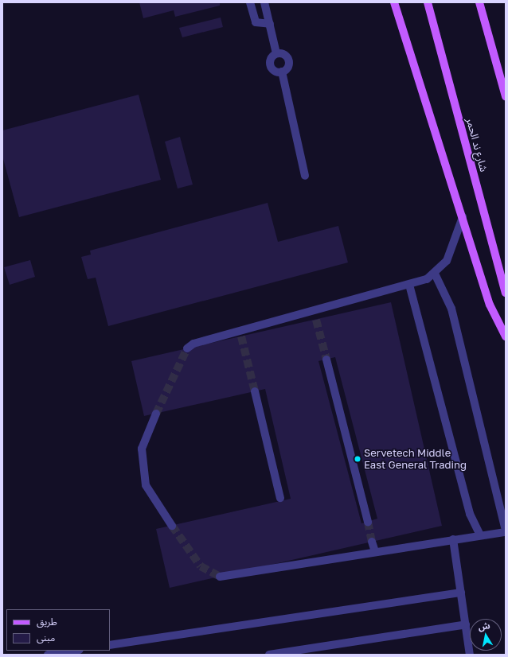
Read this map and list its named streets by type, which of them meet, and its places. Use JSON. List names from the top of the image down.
{
  "streets": {
    "main road": ["شارع ند الحمر"]
  },
  "places": ["Servetech Middle East General Trading"],
  "legend": ["طريق", "مبنى"],
  "north": "top"
}
